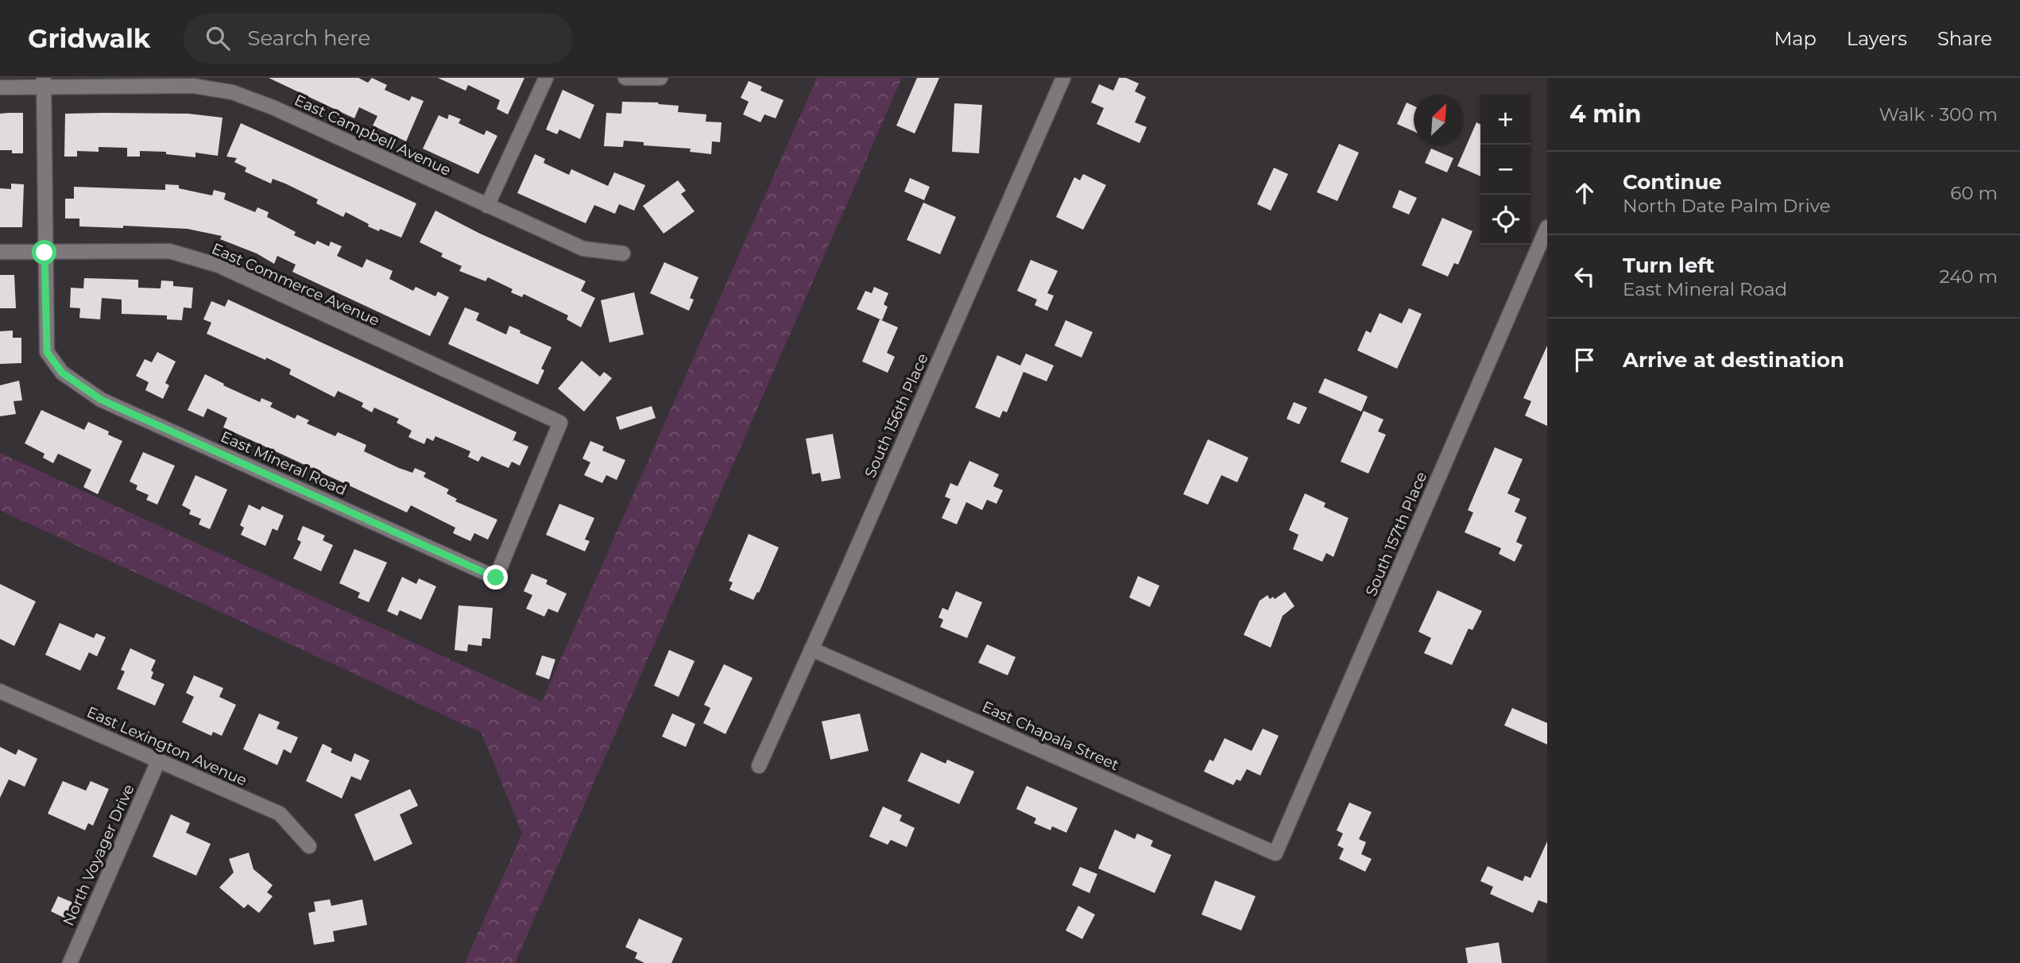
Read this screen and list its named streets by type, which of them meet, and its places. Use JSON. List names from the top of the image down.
{
  "streets": {
    "street": [
      "East Campbell Avenue",
      "East Commerce Avenue",
      "South 156th Place",
      "East Mineral Road",
      "South 157th Place",
      "East Chapala Street",
      "East Lexington Avenue",
      "North Voyager Drive"
    ]
  },
  "crossings": [
    ["East Commerce Avenue", "East Mineral Road"],
    ["South 156th Place", "East Chapala Street"],
    ["South 157th Place", "East Chapala Street"],
    ["East Lexington Avenue", "North Voyager Drive"]
  ],
  "north": "top right",
  "page": {
    "header": "Gridwalk",
    "search": "Search here",
    "nav": ["Map", "Layers", "Share"],
    "heading": ["4 min", "Walk · 300 m"],
    "map_buttons": ["+", "−"],
    "list": [
      ["Continue", "North Date Palm Drive", "60 m"],
      ["Turn left", "East Mineral Road", "240 m"],
      "Arrive at destination"
    ]
  }
}
